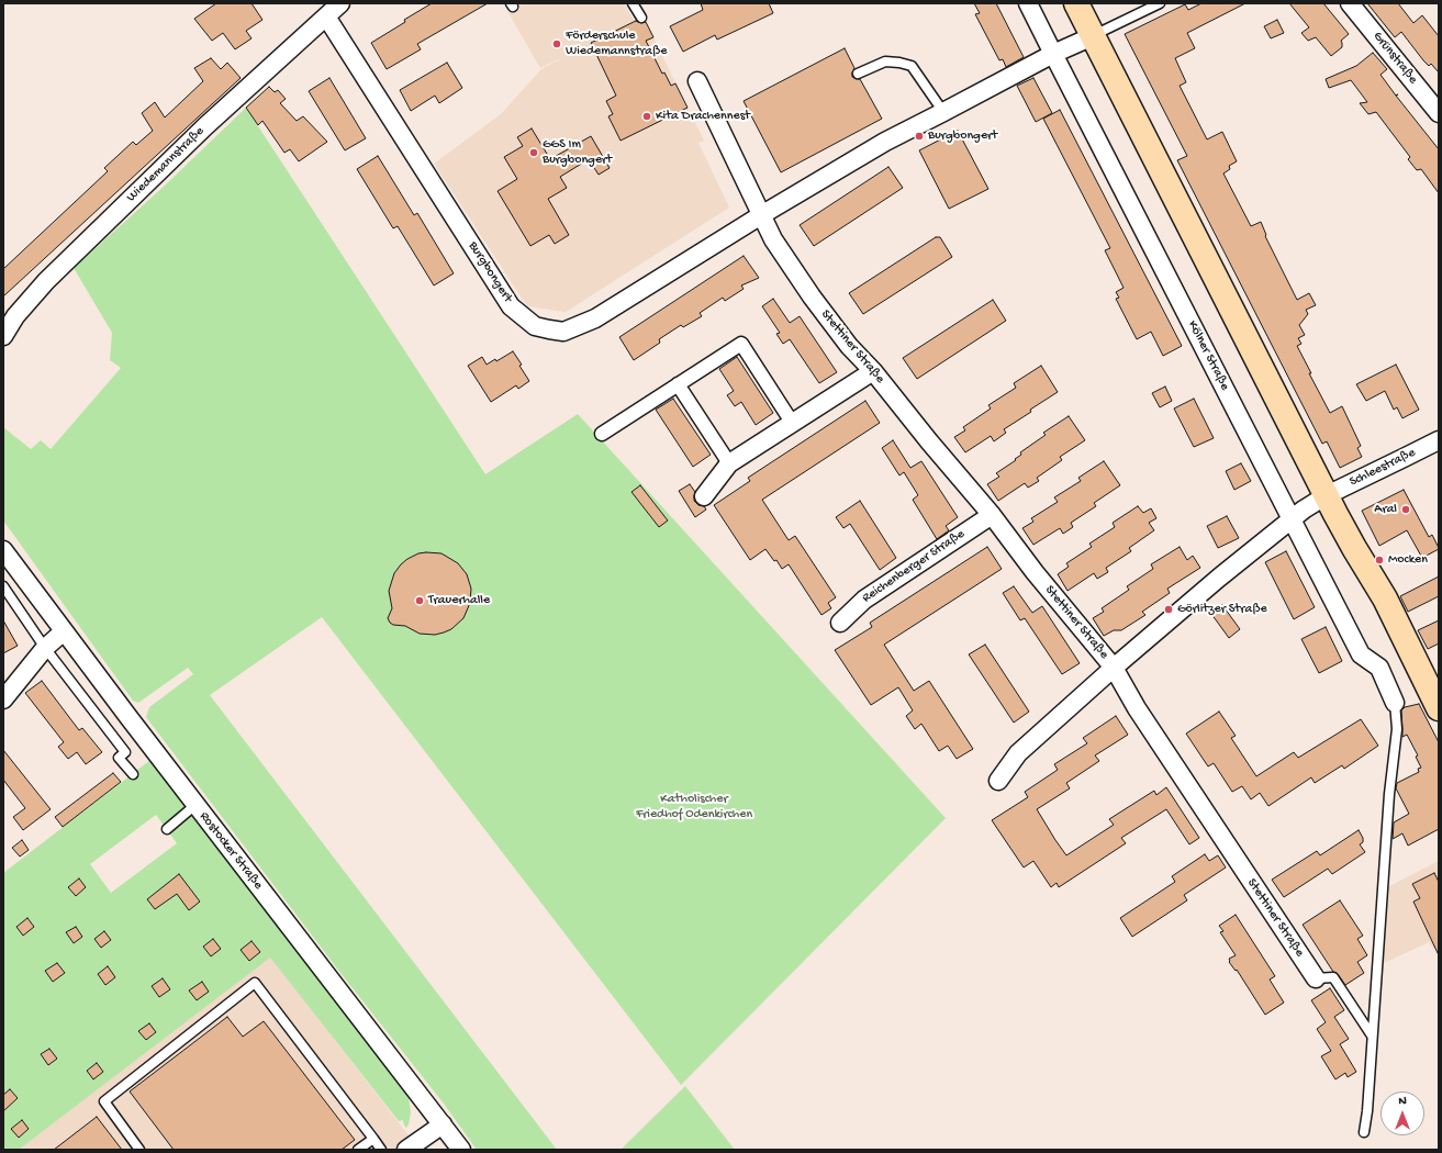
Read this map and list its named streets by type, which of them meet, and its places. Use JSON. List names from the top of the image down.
{
  "streets": {
    "street": [
      "Grünstraße",
      "Wiedemannstraße",
      "Burgbongert",
      "Stettiner Straße",
      "Kölner Straße",
      "Schleestraße",
      "Reichenberger Straße",
      "Rostocker Straße"
    ]
  },
  "crossings": [
    ["Wiedemannstraße", "Burgbongert"],
    ["Burgbongert", "Stettiner Straße"],
    ["Burgbongert", "Kölner Straße"],
    ["Stettiner Straße", "Reichenberger Straße"]
  ],
  "parks": ["Katholischer Friedhof Odenkirchen"],
  "places": [
    "Förderschule Wiedemannstraße",
    "Kita Drachennest",
    "Burgbongert",
    "GGS Im Burgbongert",
    "Aral",
    "Mocken",
    "Trauerhalle",
    "Görlitzer Straße"
  ],
  "north": "top"
}
